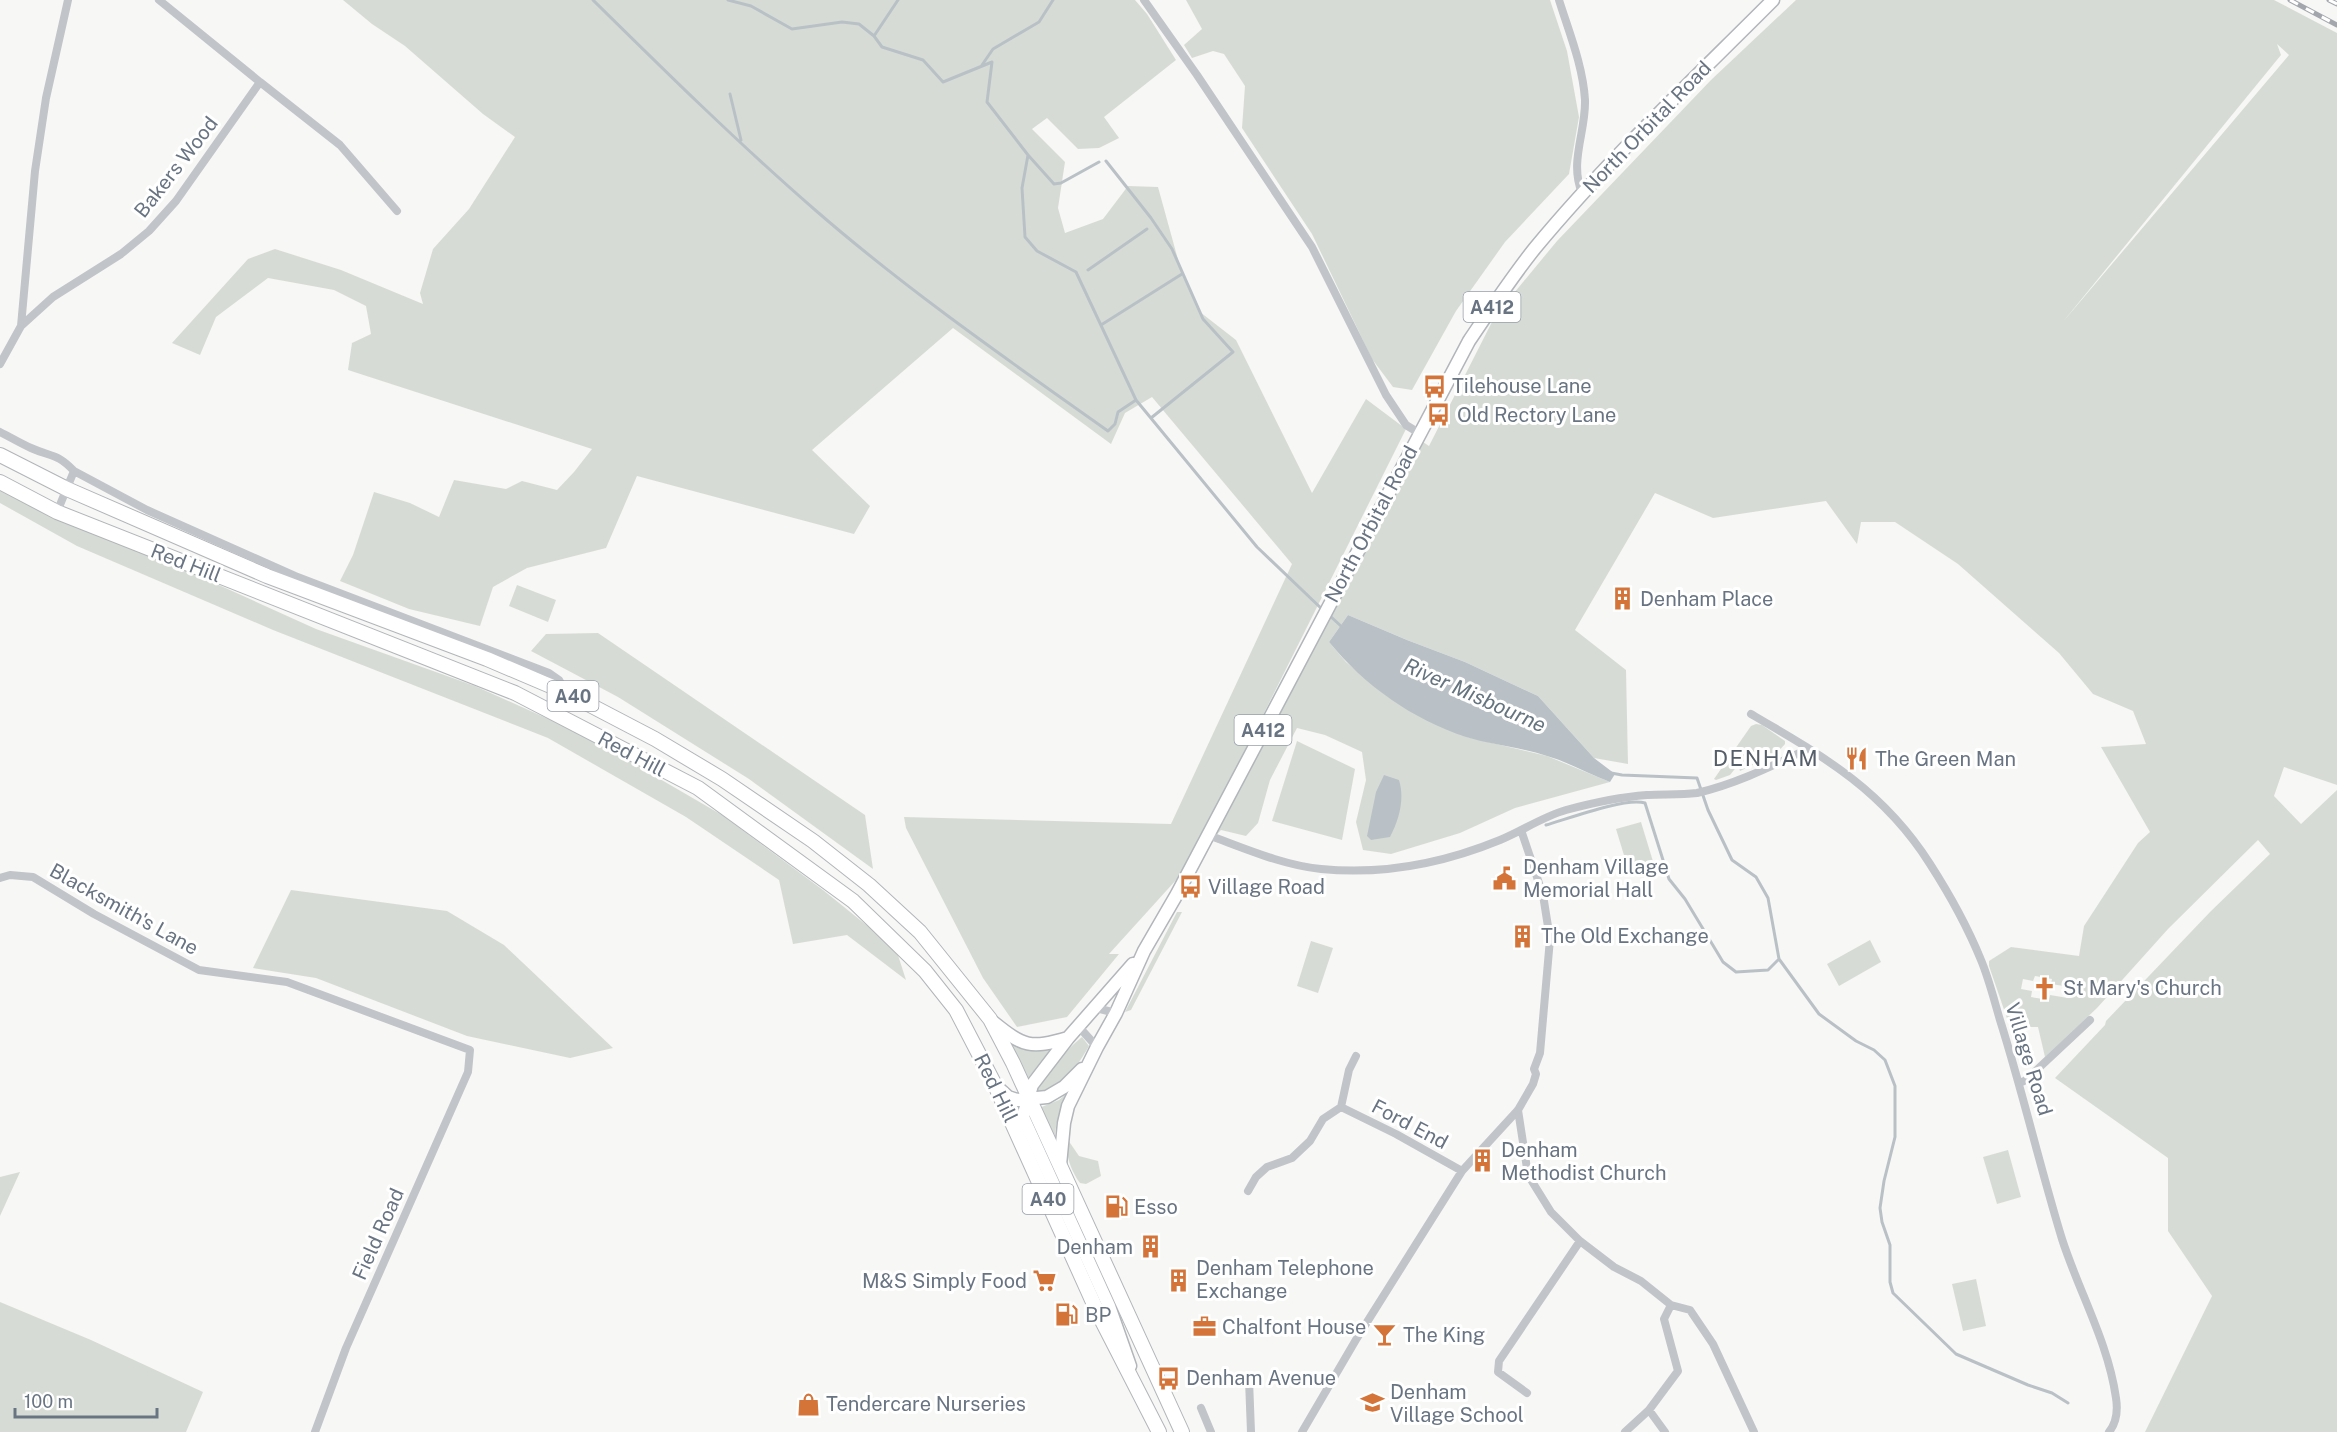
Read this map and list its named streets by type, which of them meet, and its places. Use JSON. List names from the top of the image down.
{
  "streets": {
    "highway": ["Red Hill", "A40"],
    "main road": ["North Orbital Road", "A412"],
    "street": [
      "Bakers Wood",
      "Blacksmith's Lane",
      "Village Road",
      "Ford End",
      "Field Road"
    ]
  },
  "crossings": [
    ["North Orbital Road", "A412"],
    ["North Orbital Road", "Red Hill"],
    ["North Orbital Road", "A40"],
    ["A412", "Red Hill"],
    ["Red Hill", "A40"],
    ["Blacksmith's Lane", "Field Road"]
  ],
  "districts": ["DENHAM"],
  "water": ["River Misbourne"],
  "places": {
    "bus stop": [
      "Tilehouse Lane",
      "Old Rectory Lane",
      "Village Road",
      "Denham Avenue"
    ],
    "building": [
      "Denham Place",
      "The Old Exchange",
      "Denham Methodist Church",
      "Denham",
      "Denham Telephone Exchange"
    ],
    "restaurant": ["The Green Man"],
    "public building": ["Denham Village Memorial Hall"],
    "church": ["St Mary's Church"],
    "fuel station": ["Esso", "BP"],
    "supermarket": ["M&S Simply Food"],
    "office": ["Chalfont House"],
    "bar": ["The King"],
    "school or university": ["Denham Village School"],
    "shop": ["Tendercare Nurseries"]
  },
  "scale_bar": "100 m"
}
